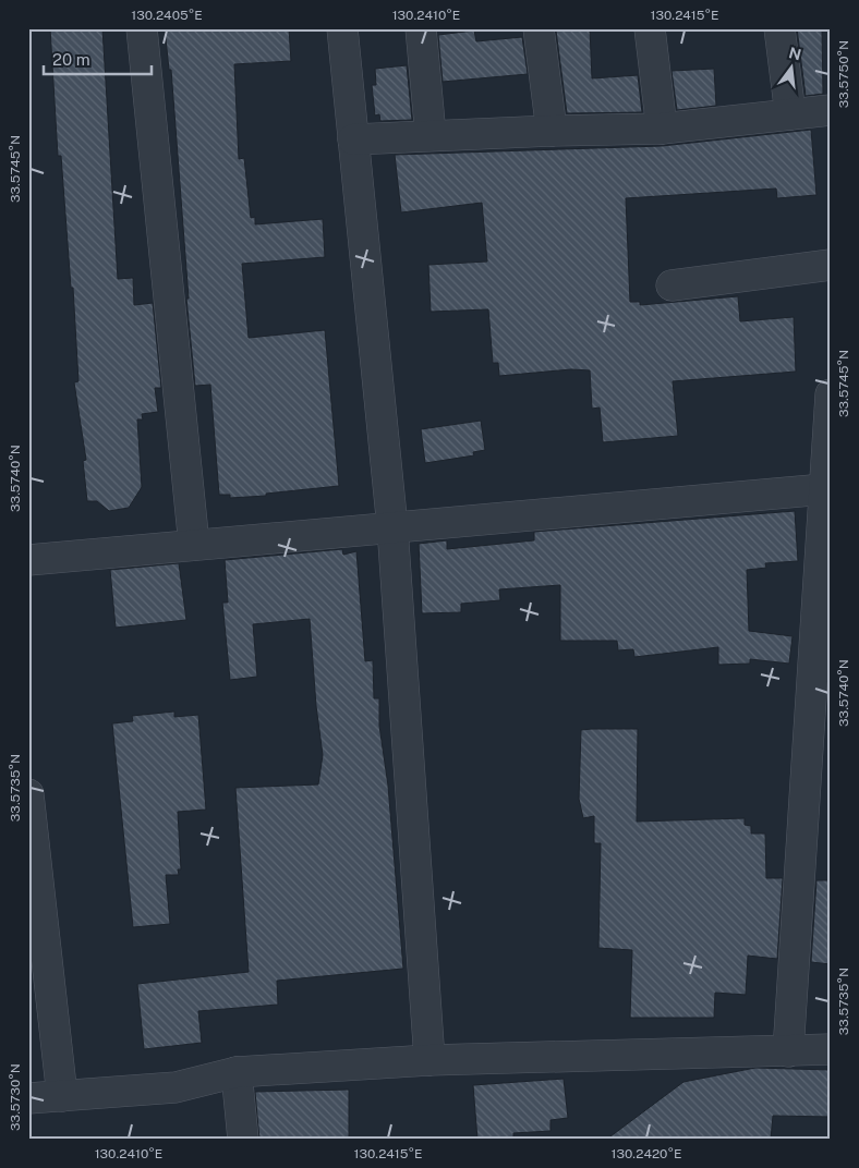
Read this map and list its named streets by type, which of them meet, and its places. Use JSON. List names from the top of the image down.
{
  "scale_bar": "20 m",
  "north": "top",
  "coordinates": [
    "130.2405°E",
    "130.2410°E",
    "130.2415°E",
    "33.5750°N",
    "33.5745°N",
    "33.5740°N",
    "33.5735°N",
    "33.5730°N",
    "130.2420°E"
  ]
}
